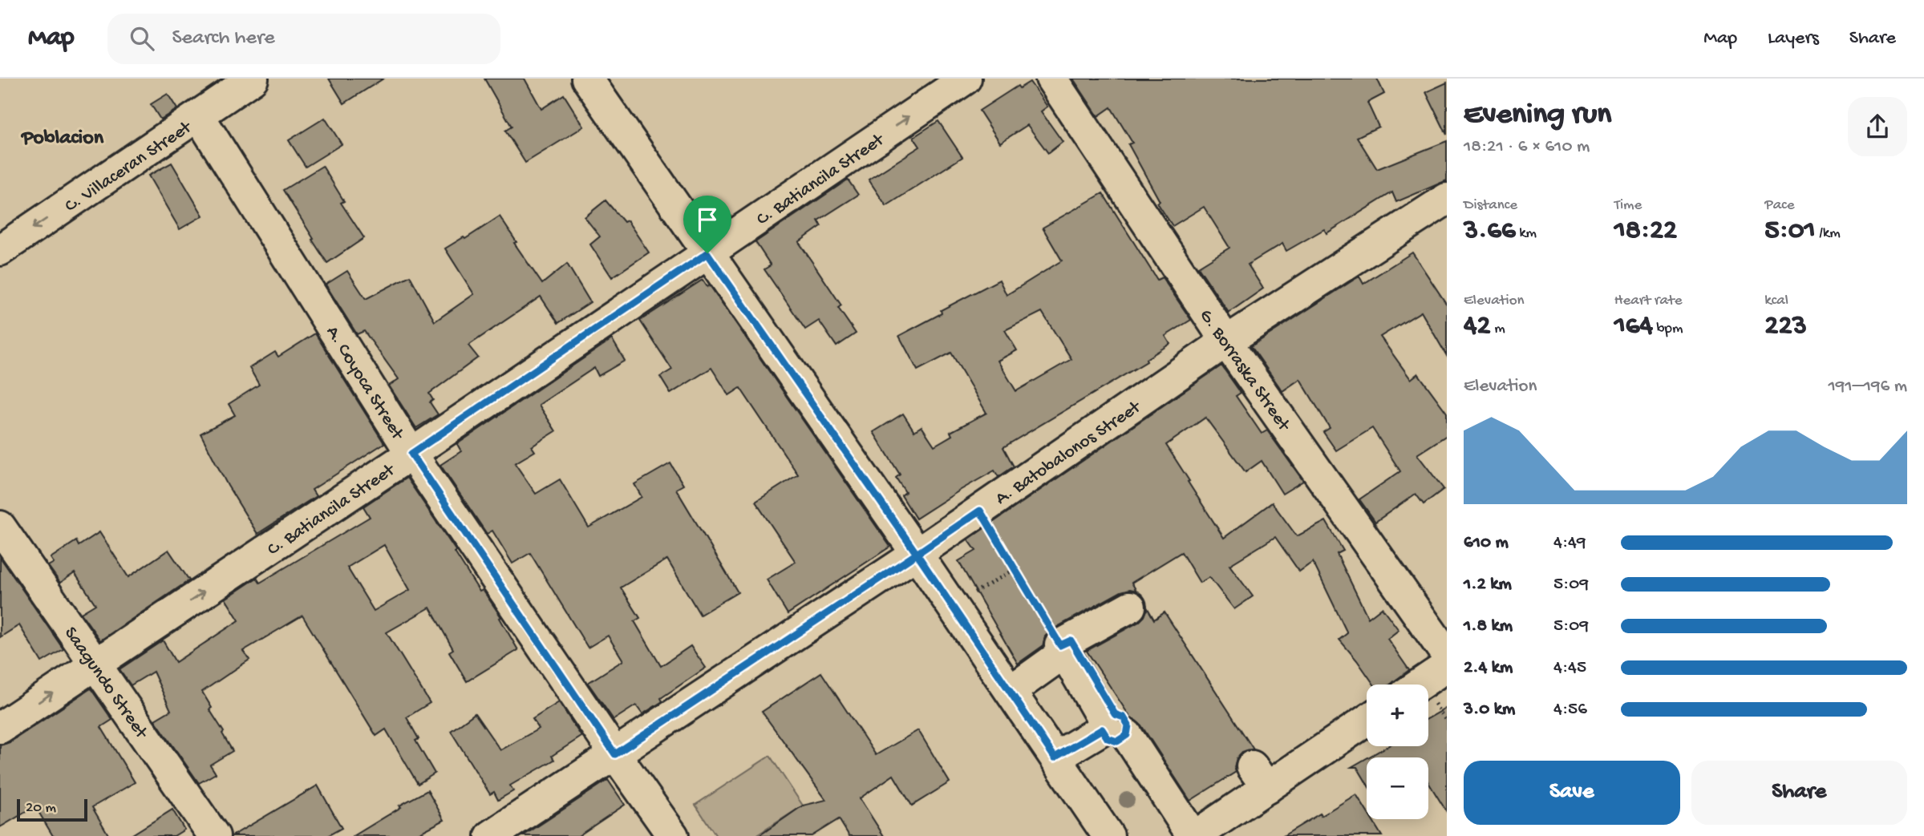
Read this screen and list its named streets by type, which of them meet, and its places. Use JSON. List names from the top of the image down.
{
  "streets": {
    "street": [
      "C. Villaceran Street",
      "C. Batiancila Street",
      "G. Borraska Street",
      "A. Coyoca Street",
      "A. Batobalonos Street",
      "Saagundo Street"
    ]
  },
  "crossings": [
    ["C. Villaceran Street", "A. Coyoca Street"],
    ["C. Batiancila Street", "A. Coyoca Street"],
    ["C. Batiancila Street", "Saagundo Street"],
    ["G. Borraska Street", "A. Batobalonos Street"],
    ["A. Coyoca Street", "A. Batobalonos Street"]
  ],
  "one_way": ["C. Villaceran Street", "C. Batiancila Street"],
  "districts": ["Poblacion"],
  "scale_bar": "20 m",
  "page": {
    "header": "Map",
    "search": "Search here",
    "nav": ["Map", "Layers", "Share"],
    "heading": ["Evening run", "18:21 · 6 × 610 m"],
    "stats": [
      ["Distance", "3.66 km"],
      ["Time", "18:22"],
      ["Pace", "5:01 /km"],
      ["Elevation", "42 m"],
      ["Heart rate", "164 bpm"],
      ["kcal", "223"]
    ],
    "chart": ["Elevation", "191–196 m"],
    "list": [
      {
        "name": "610 m",
        "note": "4:49"
      },
      {
        "name": "1.2 km",
        "note": "5:09"
      },
      {
        "name": "1.8 km",
        "note": "5:09"
      },
      {
        "name": "2.4 km",
        "note": "4:45"
      },
      {
        "name": "3.0 km",
        "note": "4:56"
      }
    ],
    "map_buttons": ["+", "−"],
    "buttons": ["Save", "Share"],
    "scale": "20 m"
  }
}
